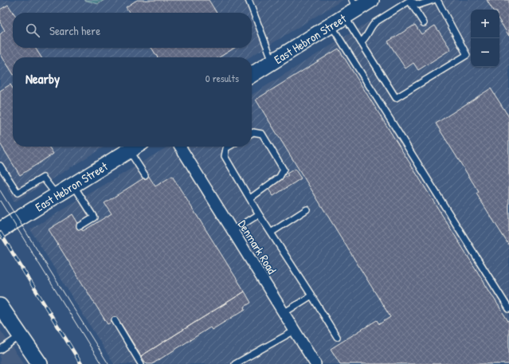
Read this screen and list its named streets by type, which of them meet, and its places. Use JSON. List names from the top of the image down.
{
  "streets": {
    "street": ["East Hebron Street", "Denmark Road"]
  },
  "page": {
    "map_buttons": ["+", "−"],
    "search": "Search here",
    "heading": ["Nearby", "0 results"]
  }
}
